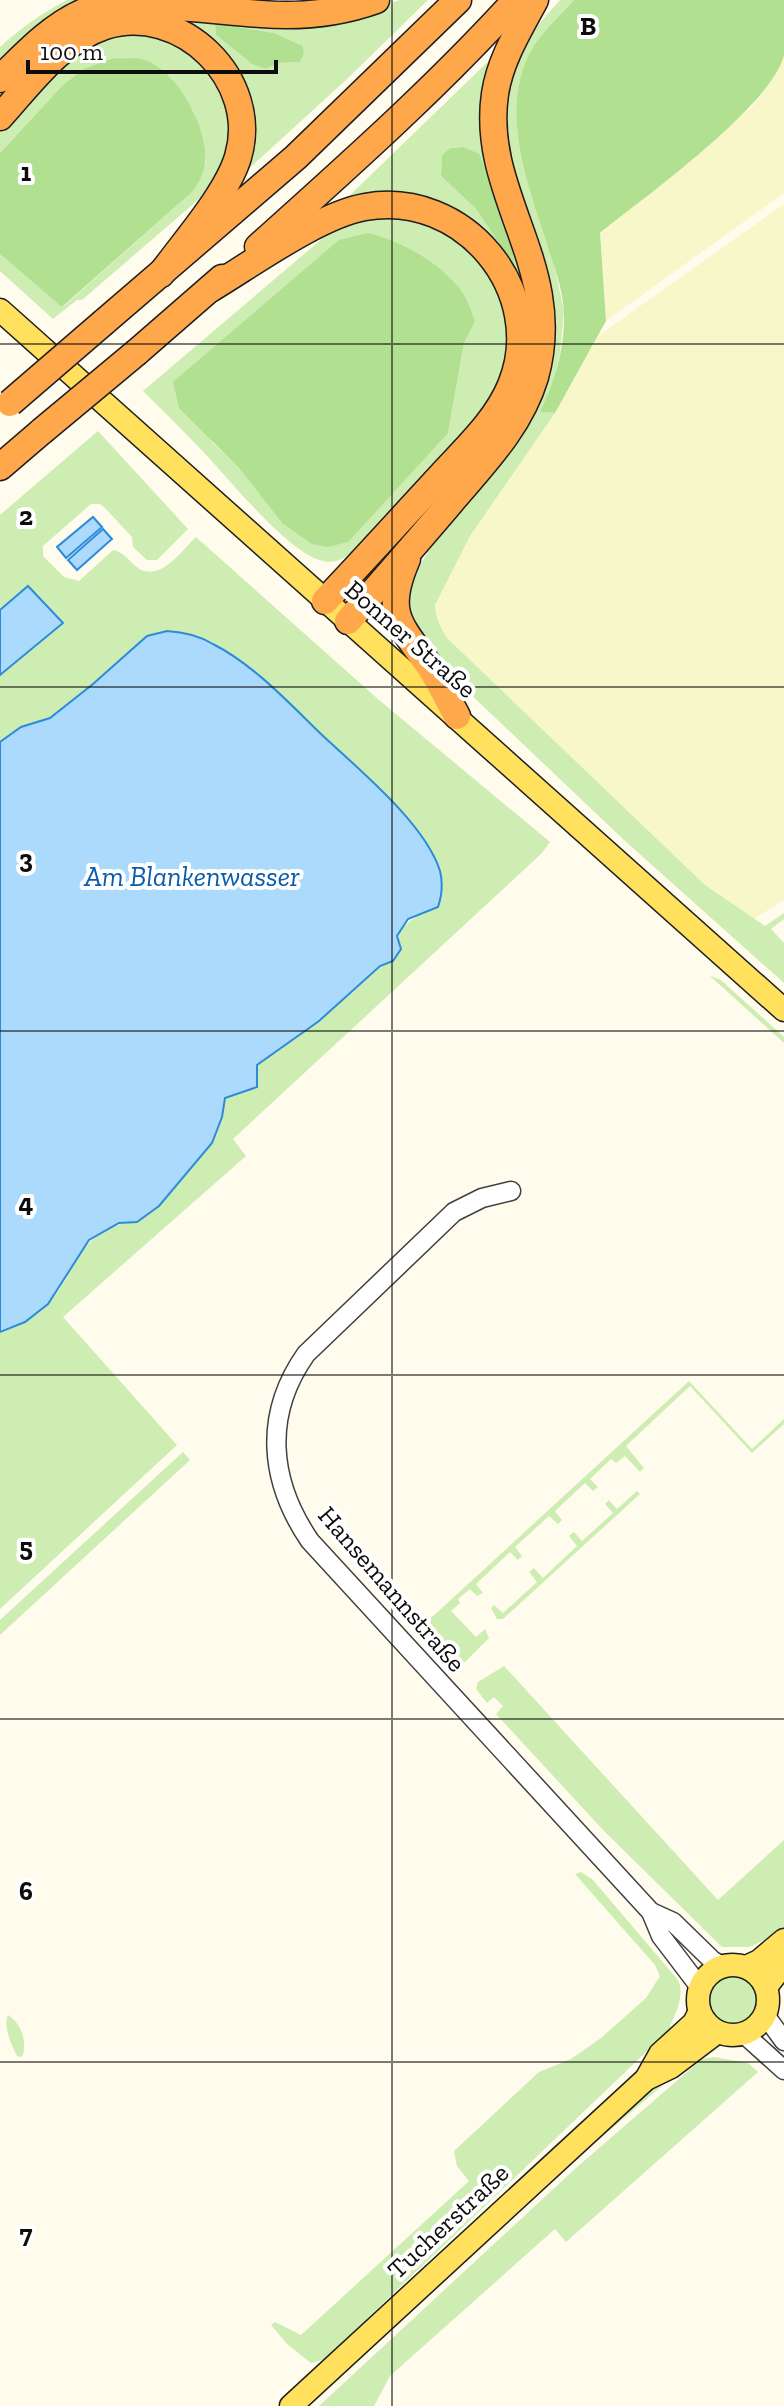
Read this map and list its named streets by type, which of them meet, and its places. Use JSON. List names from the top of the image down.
{
  "streets": {
    "main road": ["Bonner Straße", "Tucherstraße"],
    "street": ["Hansemannstraße"]
  },
  "crossings": [
    ["Hansemannstraße", "Tucherstraße"]
  ],
  "water": ["Am Blankenwasser"],
  "scale_bar": "100 m",
  "grid": {
    "columns": ["B"],
    "rows": [
      "1",
      "2",
      "3",
      "4",
      "5",
      "6",
      "7"
    ]
  }
}
